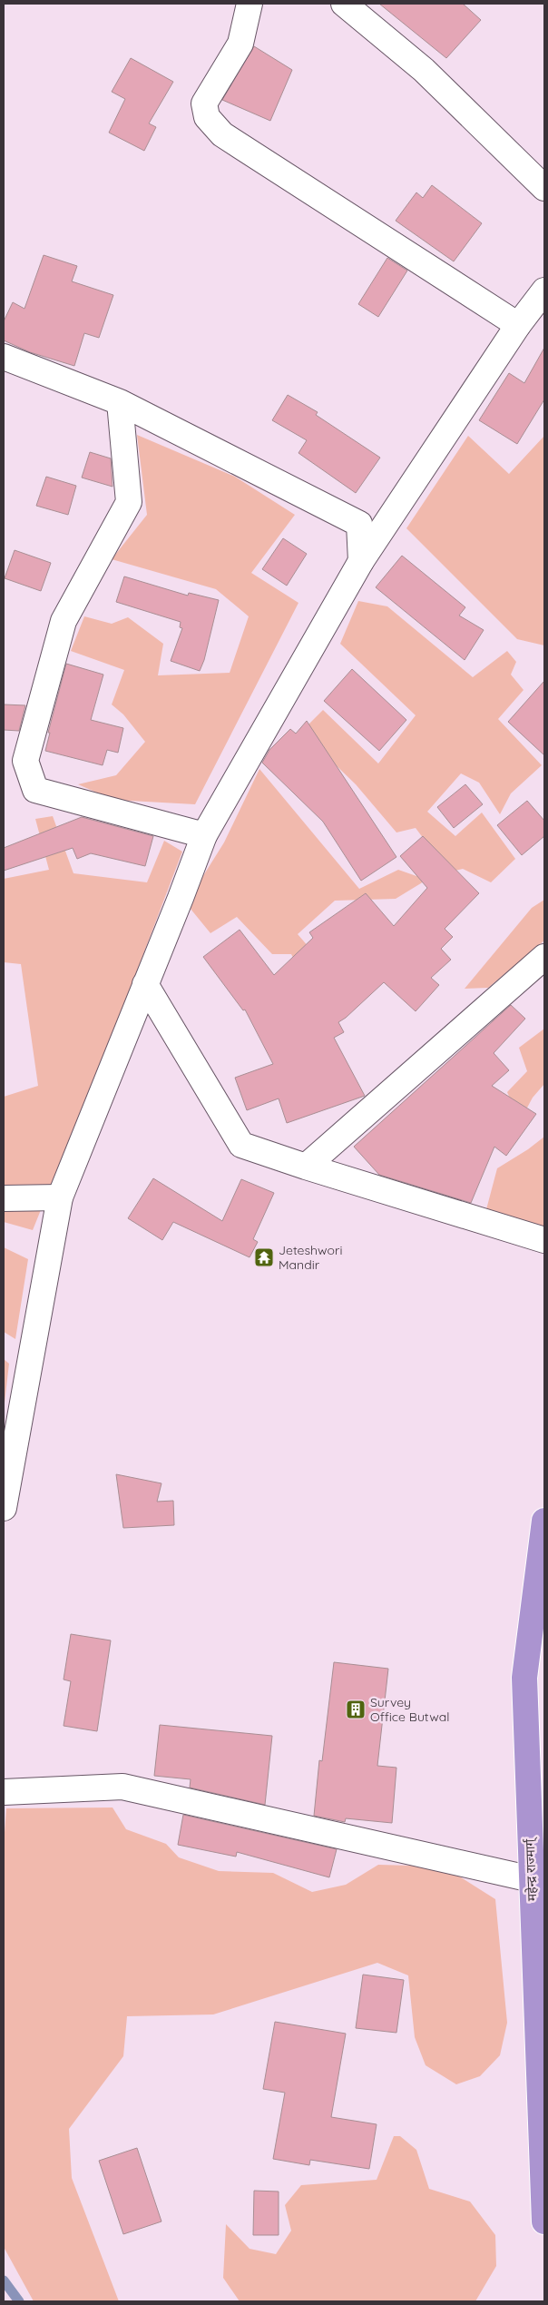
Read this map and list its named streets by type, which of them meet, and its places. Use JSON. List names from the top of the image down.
{
  "streets": {
    "highway": ["महेन्द्र राज्मार्ग्"]
  },
  "places": {
    "temple": ["Jeteshwori Mandir"],
    "building": ["Survey Office Butwal"]
  }
}
